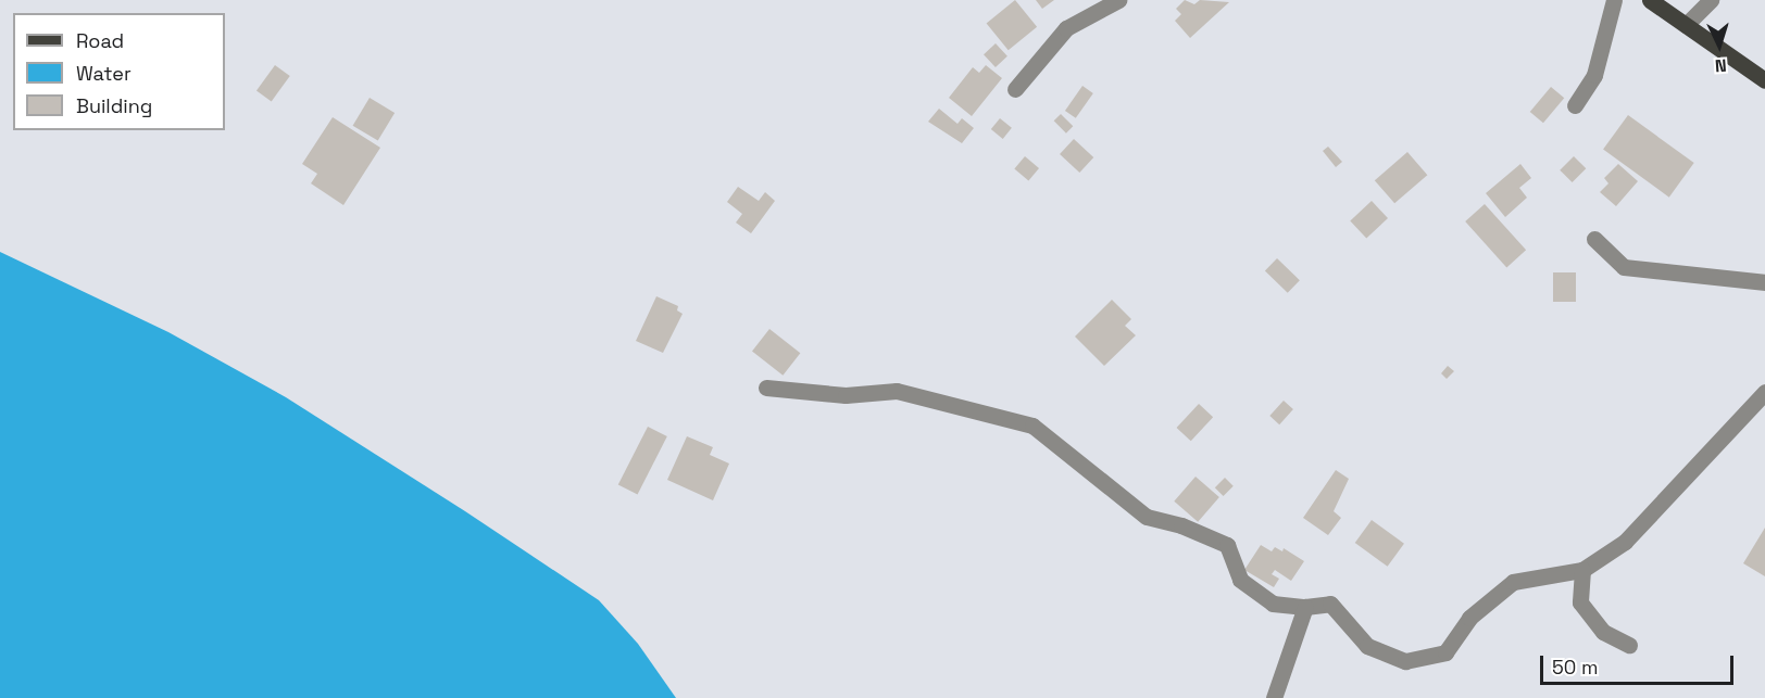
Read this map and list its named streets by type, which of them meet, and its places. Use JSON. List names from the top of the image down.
{
  "legend": ["Road", "Water", "Building"],
  "scale_bar": "50 m",
  "north": "bottom"
}
